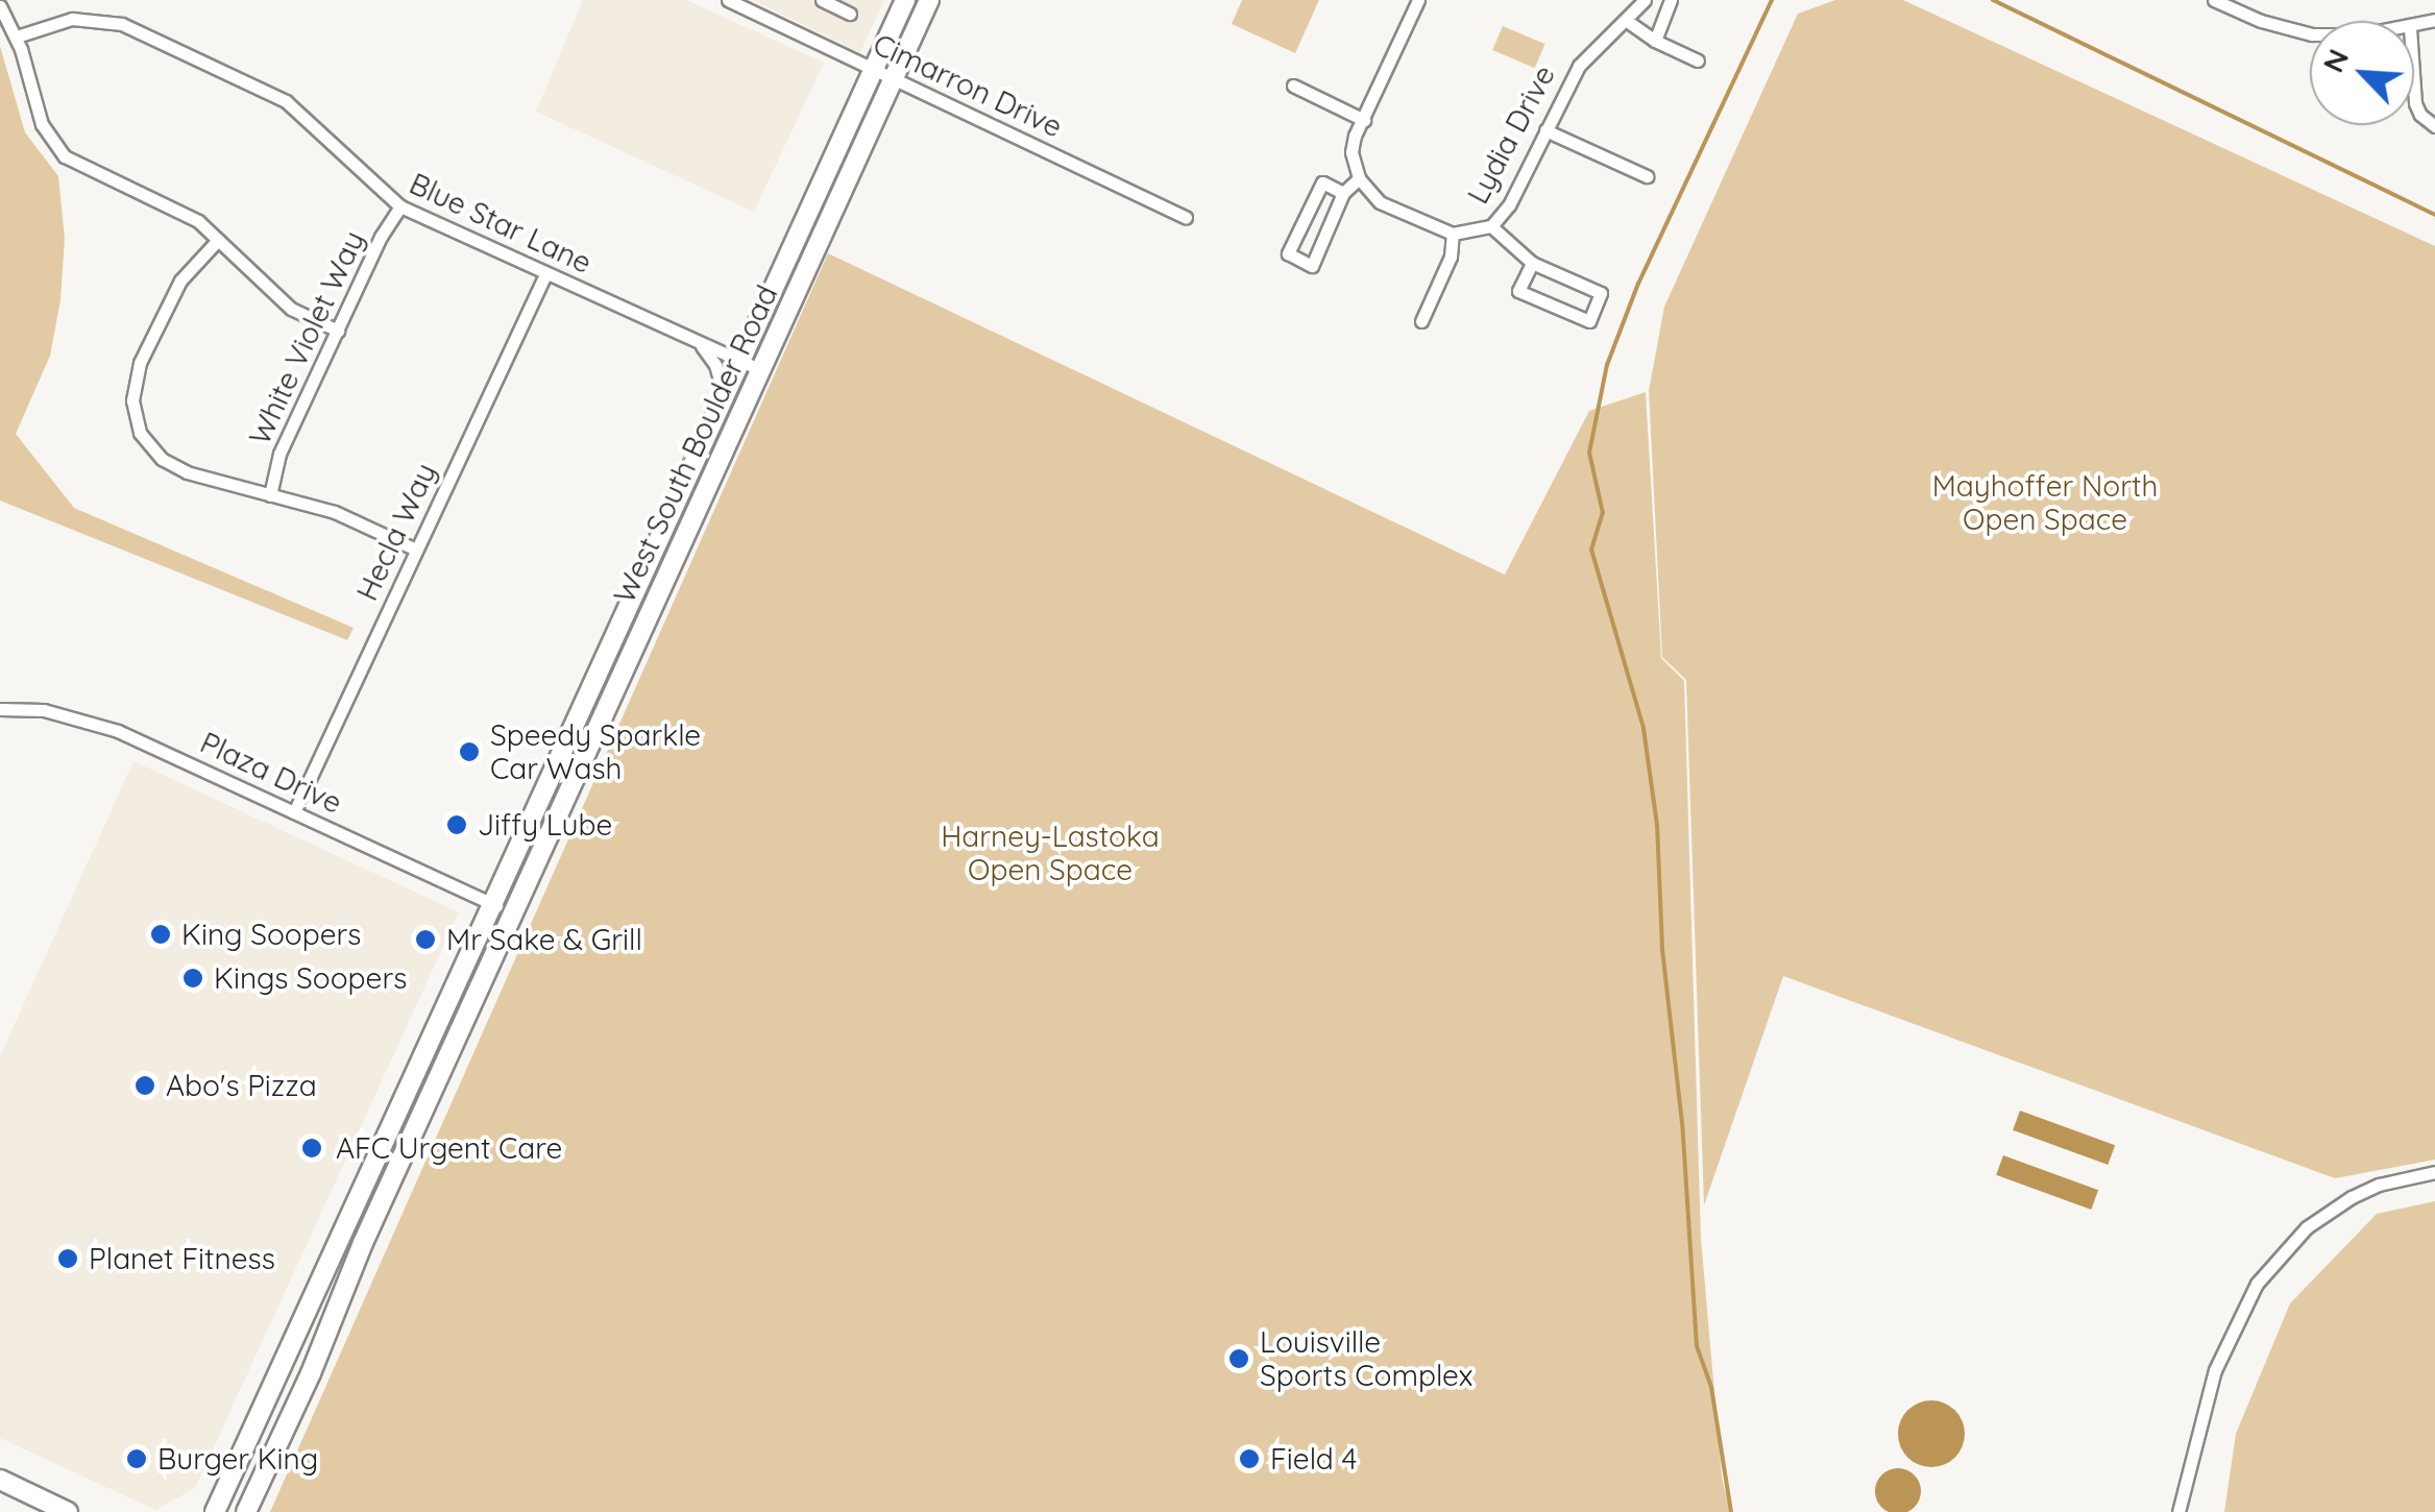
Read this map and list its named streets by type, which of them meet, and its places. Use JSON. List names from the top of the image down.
{
  "streets": {
    "main road": ["West South Boulder Road"],
    "street": [
      "Cimarron Drive",
      "Lydia Drive",
      "Blue Star Lane",
      "White Violet Way",
      "Hecla Way",
      "Plaza Drive"
    ]
  },
  "crossings": [
    ["Cimarron Drive", "West South Boulder Road"],
    ["Blue Star Lane", "White Violet Way"],
    ["Blue Star Lane", "West South Boulder Road"],
    ["Blue Star Lane", "Hecla Way"],
    ["West South Boulder Road", "Plaza Drive"],
    ["Hecla Way", "Plaza Drive"]
  ],
  "parks": ["Mayhoffer North Open Space", "Harney-Lastoka Open Space"],
  "places": [
    "Speedy Sparkle Car Wash",
    "Jiffy Lube",
    "King Soopers",
    "Mr Sake & Grill",
    "Kings Soopers",
    "Abo's Pizza",
    "AFC Urgent Care",
    "Planet Fitness",
    "Louisville Sports Complex",
    "Burger King",
    "Field 4"
  ],
  "north": "top left"
}
